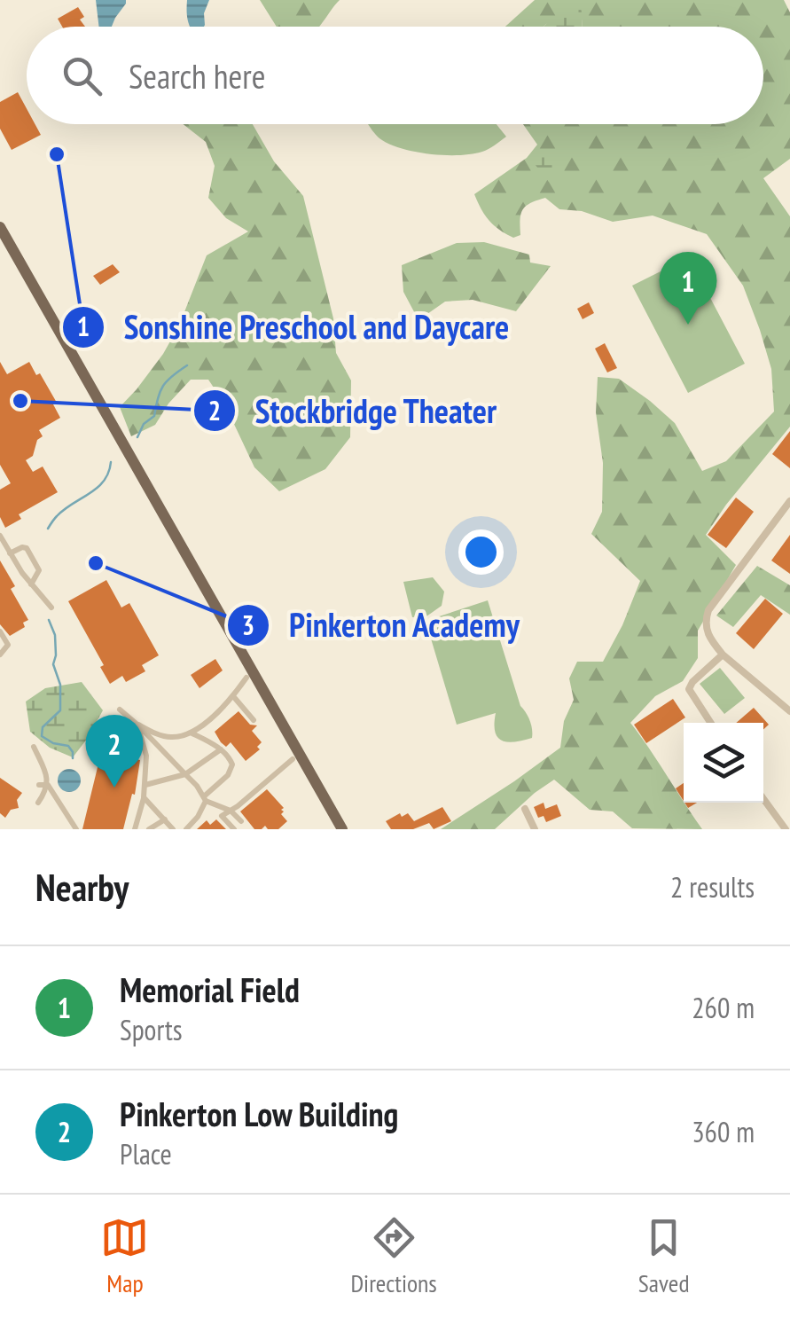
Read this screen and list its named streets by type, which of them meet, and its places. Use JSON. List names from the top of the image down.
{
  "places": ["Sonshine Preschool and Daycare", "Stockbridge Theater", "Pinkerton Academy"],
  "page": {
    "search": "Search here",
    "pins": ["1", "2"],
    "heading": ["Nearby", "2 results"],
    "list": [
      {
        "mark": "1",
        "name": "Memorial Field",
        "note": "Sports",
        "value": "260 m"
      },
      {
        "mark": "2",
        "name": "Pinkerton Low Building",
        "note": "Place",
        "value": "360 m"
      }
    ],
    "nav": ["Map", "Directions", "Saved"]
  }
}
